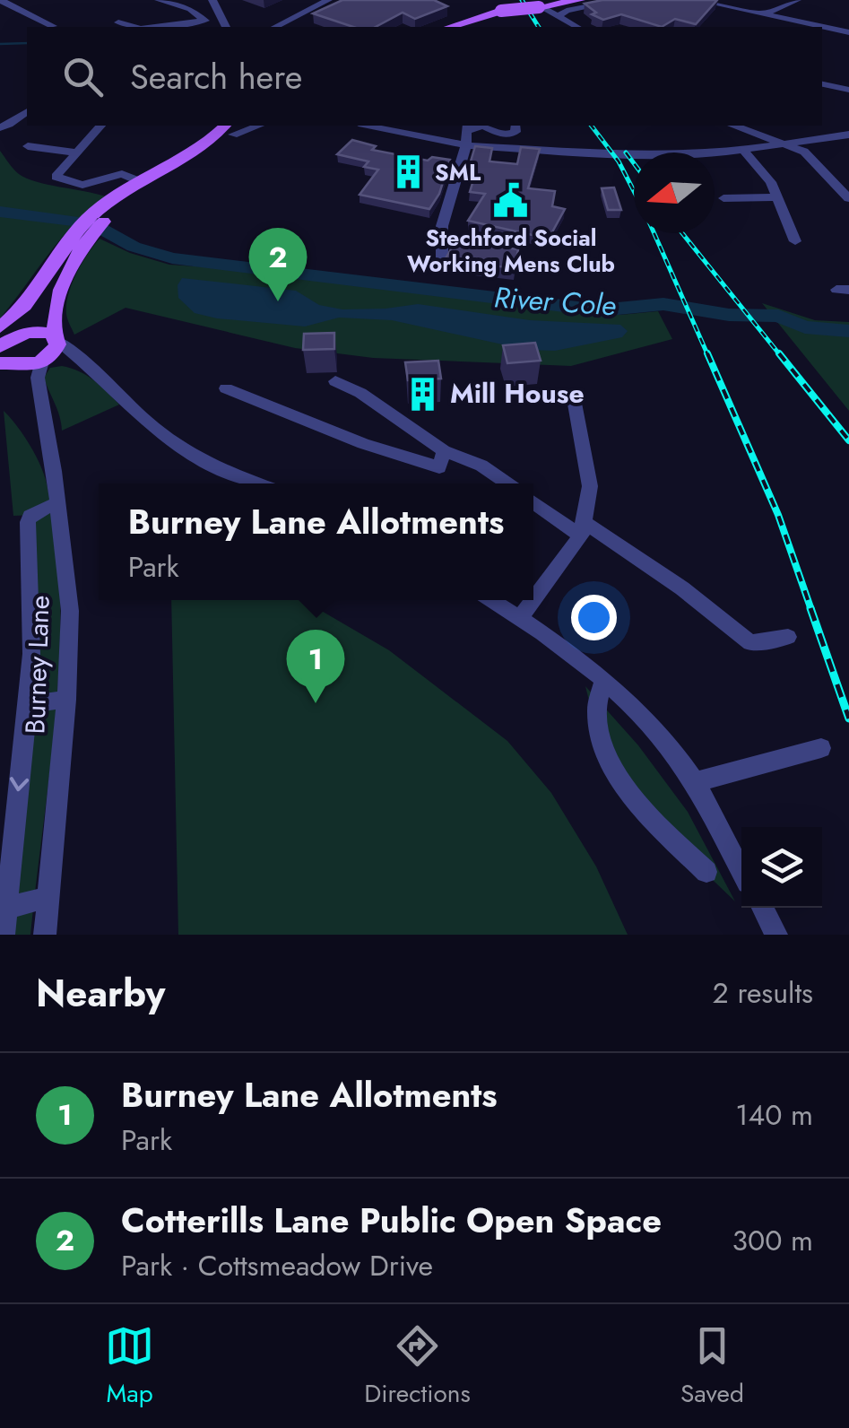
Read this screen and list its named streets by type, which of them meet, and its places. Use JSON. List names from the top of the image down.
{
  "streets": {
    "street": ["Burney Lane"]
  },
  "water": ["River Cole"],
  "places": {
    "building": ["SML", "Mill House"],
    "public building": ["Stechford Social Working Mens Club"]
  },
  "north": "left",
  "page": {
    "search": "Search here",
    "pins": ["2", "1"],
    "popup": ["Burney Lane Allotments", "Park"],
    "heading": ["Nearby", "2 results"],
    "list": [
      {
        "mark": "1",
        "name": "Burney Lane Allotments",
        "note": "Park",
        "value": "140 m"
      },
      {
        "mark": "2",
        "name": "Cotterills Lane Public Open Space",
        "note": "Park · Cottsmeadow Drive",
        "value": "300 m"
      }
    ],
    "nav": ["Map", "Directions", "Saved"]
  }
}
